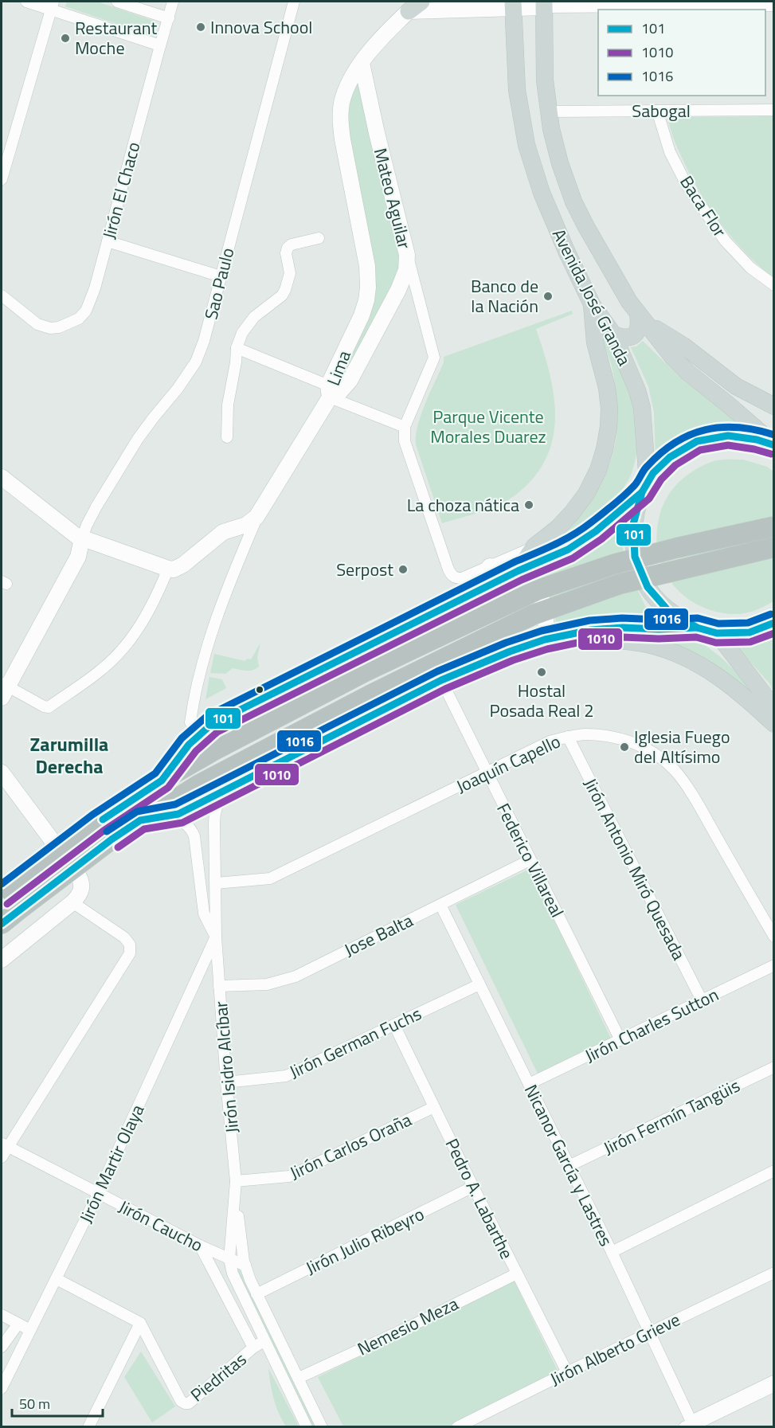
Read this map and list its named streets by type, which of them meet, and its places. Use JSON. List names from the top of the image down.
{
  "streets": {
    "main road": ["Avenida José Granda"],
    "street": [
      "Sabogal",
      "Jirón El Chaco",
      "Mateo Aguilar",
      "Baca Flor",
      "Sao Paulo",
      "Lima",
      "Joaquín Capello",
      "Federico Villareal",
      "Jirón Antonio Miró Quesada",
      "Jose Balta",
      "Jirón Charles Sutton",
      "Jirón German Fuchs",
      "Jirón Isidro Alcíbar",
      "Jirón Fermín Tangüis",
      "Jirón Carlos Oraña",
      "Jirón Martir Olaya",
      "Nicanor García y Lastres",
      "Pedro A. Labarthe",
      "Jirón Caucho",
      "Jirón Julio Ribeyro",
      "Nemesio Meza",
      "Jirón Alberto Grieve",
      "Piedritas"
    ]
  },
  "crossings": [
    ["Sabogal", "Baca Flor"],
    ["Sabogal", "Avenida José Granda"],
    ["Mateo Aguilar", "Lima"],
    ["Joaquín Capello", "Federico Villareal"],
    ["Joaquín Capello", "Jirón Antonio Miró Quesada"],
    ["Joaquín Capello", "Jirón Isidro Alcíbar"],
    ["Federico Villareal", "Jose Balta"],
    ["Federico Villareal", "Jirón Charles Sutton"],
    ["Jirón Antonio Miró Quesada", "Jirón Charles Sutton"],
    ["Jose Balta", "Jirón Isidro Alcíbar"],
    ["Jose Balta", "Nicanor García y Lastres"],
    ["Jirón Charles Sutton", "Nicanor García y Lastres"],
    ["Jirón German Fuchs", "Jirón Isidro Alcíbar"],
    ["Jirón German Fuchs", "Nicanor García y Lastres"],
    ["Jirón German Fuchs", "Pedro A. Labarthe"],
    ["Jirón Isidro Alcíbar", "Jirón Carlos Oraña"],
    ["Jirón Isidro Alcíbar", "Jirón Martir Olaya"],
    ["Jirón Isidro Alcíbar", "Jirón Caucho"],
    ["Jirón Isidro Alcíbar", "Jirón Julio Ribeyro"],
    ["Jirón Isidro Alcíbar", "Nemesio Meza"],
    ["Jirón Isidro Alcíbar", "Piedritas"],
    ["Jirón Fermín Tangüis", "Nicanor García y Lastres"],
    ["Jirón Carlos Oraña", "Pedro A. Labarthe"],
    ["Jirón Martir Olaya", "Jirón Caucho"],
    ["Nicanor García y Lastres", "Jirón Alberto Grieve"],
    ["Pedro A. Labarthe", "Jirón Julio Ribeyro"],
    ["Pedro A. Labarthe", "Nemesio Meza"],
    ["Pedro A. Labarthe", "Jirón Alberto Grieve"]
  ],
  "districts": ["Zarumilla Derecha"],
  "parks": ["Parque Vicente Morales Duarez"],
  "places": [
    "Innova School",
    "Restaurant Moche",
    "Banco de la Nación",
    "La choza nática",
    "Serpost",
    "Hostal Posada Real 2",
    "Iglesia Fuego del Altísimo"
  ],
  "lines": ["transit line 1016", "transit line 101", "transit line 1010"],
  "legend": ["101", "1010", "1016"],
  "scale_bar": "50 m"
}
